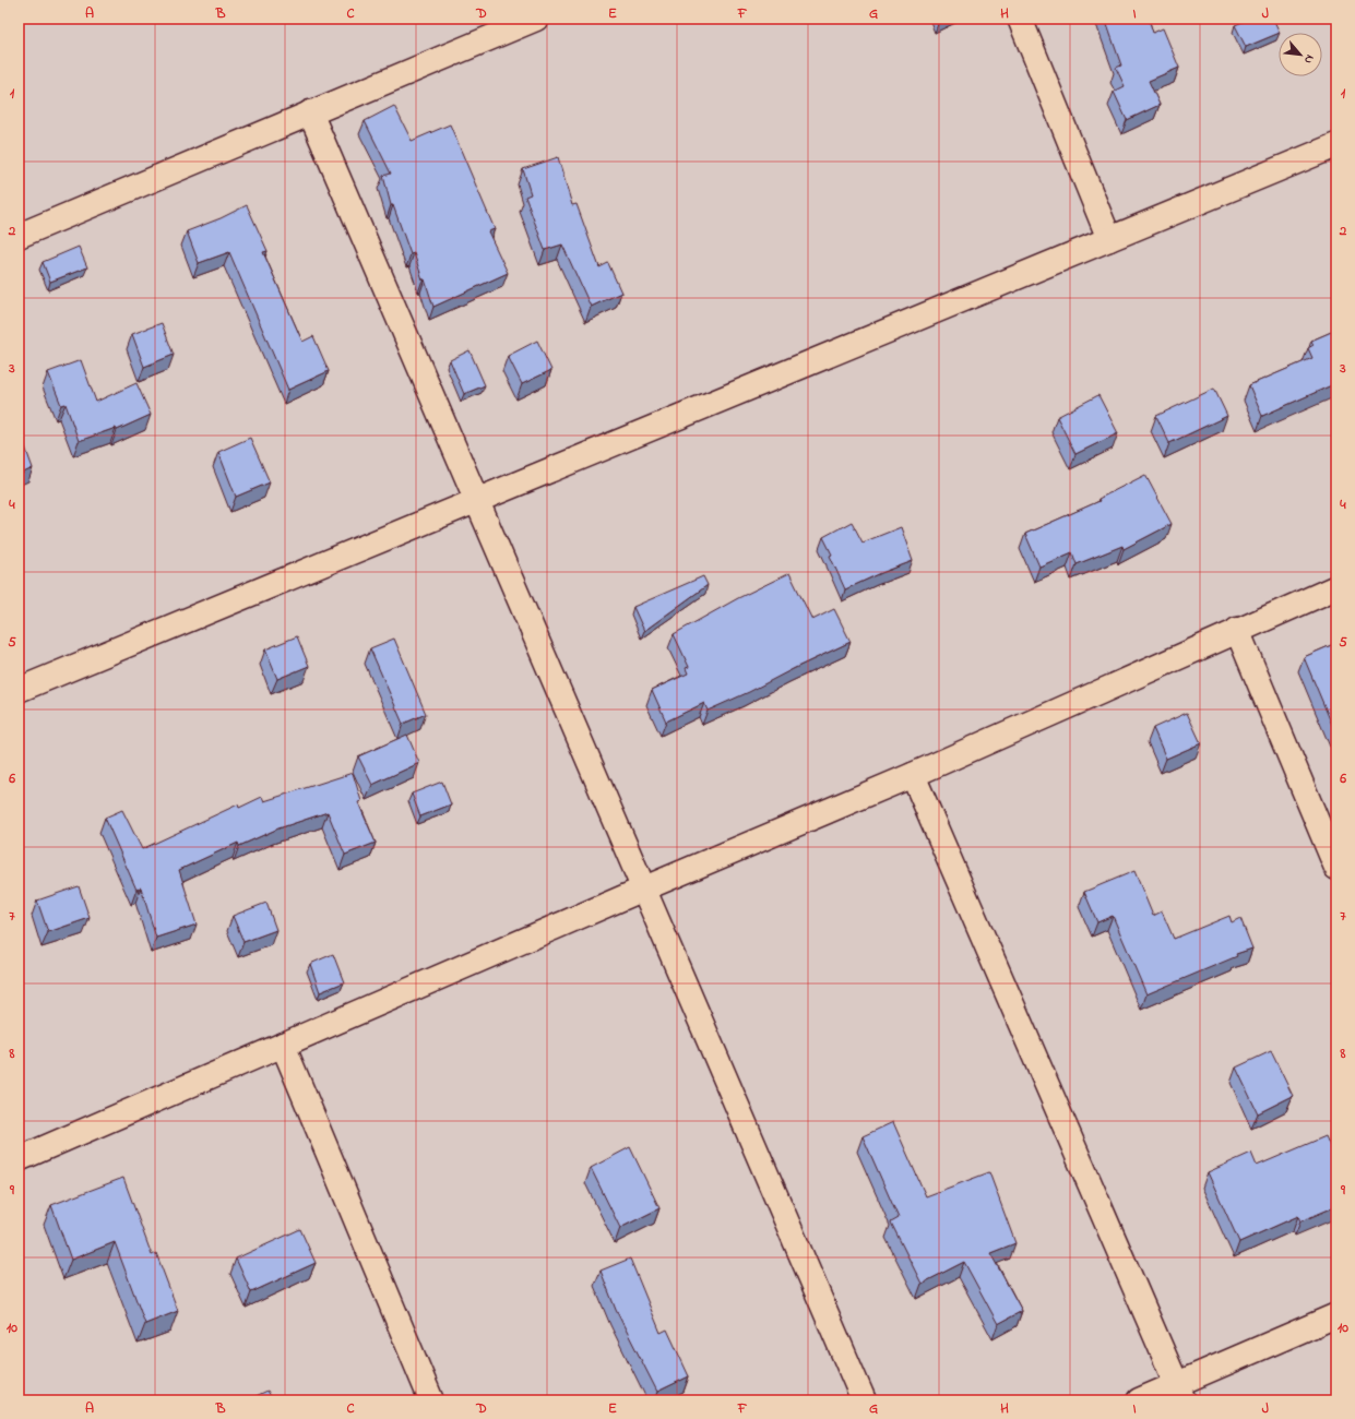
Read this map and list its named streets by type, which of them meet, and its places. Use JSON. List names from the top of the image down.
{
  "north": "bottom right",
  "grid": {
    "columns": [
      "A",
      "B",
      "C",
      "D",
      "E",
      "F",
      "G",
      "H",
      "I",
      "J"
    ],
    "rows": [
      "1",
      "2",
      "3",
      "4",
      "5",
      "6",
      "7",
      "8",
      "9",
      "10"
    ]
  }
}
